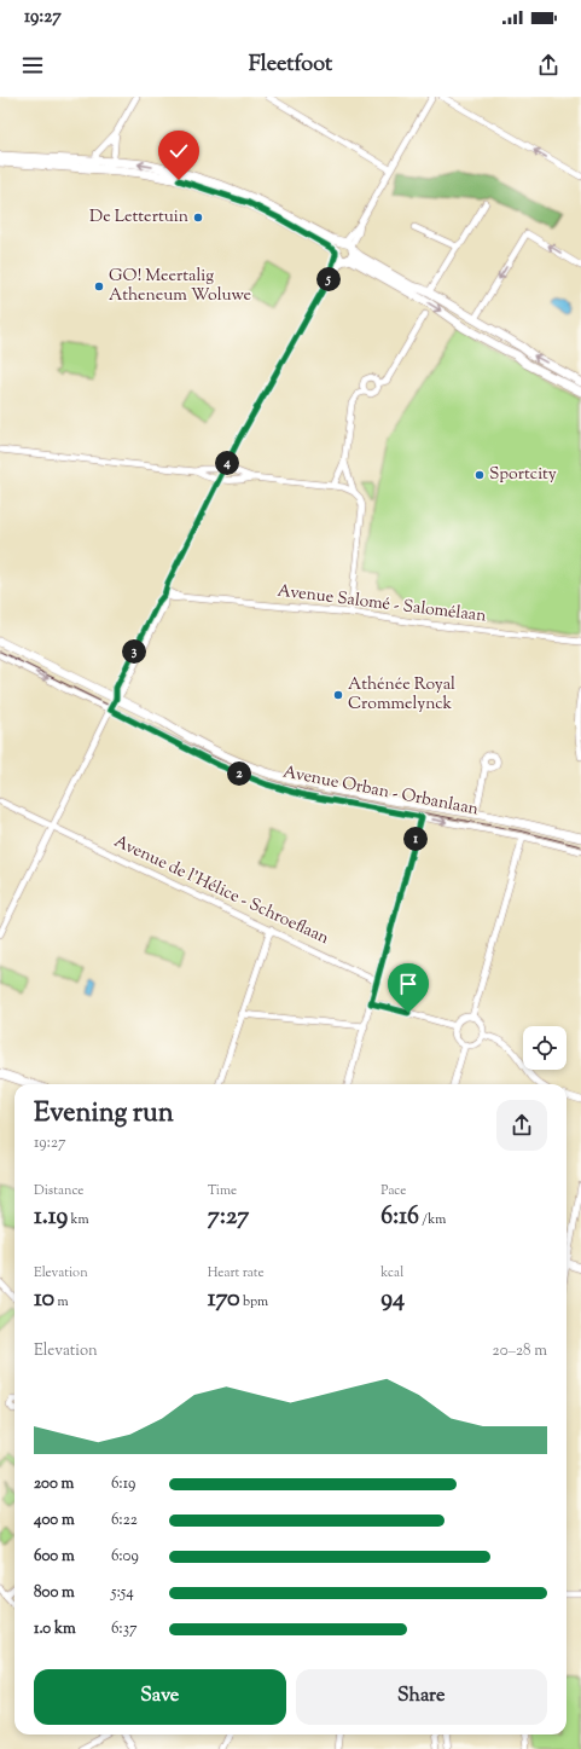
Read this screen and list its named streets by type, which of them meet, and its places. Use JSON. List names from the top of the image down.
{
  "streets": {
    "street": ["Avenue Salomé - Salomélaan", "Avenue Orban - Orbanlaan", "Avenue de l'Hélice - Schroeflaan"]
  },
  "places": [
    "De Lettertuin",
    "GO! Meertalig Atheneum Woluwe",
    "Sportcity",
    "Athénée Royal Crommelynck"
  ],
  "page": {
    "status": "19:27",
    "header": "Fleetfoot",
    "pins": [
      "5",
      "4",
      "3",
      "2",
      "1"
    ],
    "heading": ["Evening run", "19:27"],
    "stats": [
      ["Distance", "1.19 km"],
      ["Time", "7:27"],
      ["Pace", "6:16 /km"],
      ["Elevation", "10 m"],
      ["Heart rate", "170 bpm"],
      ["kcal", "94"]
    ],
    "chart": ["Elevation", "20–28 m"],
    "list": [
      {
        "name": "200 m",
        "note": "6:19"
      },
      {
        "name": "400 m",
        "note": "6:22"
      },
      {
        "name": "600 m",
        "note": "6:09"
      },
      {
        "name": "800 m",
        "note": "5:54"
      },
      {
        "name": "1.0 km",
        "note": "6:37"
      }
    ],
    "buttons": ["Save", "Share"]
  }
}
